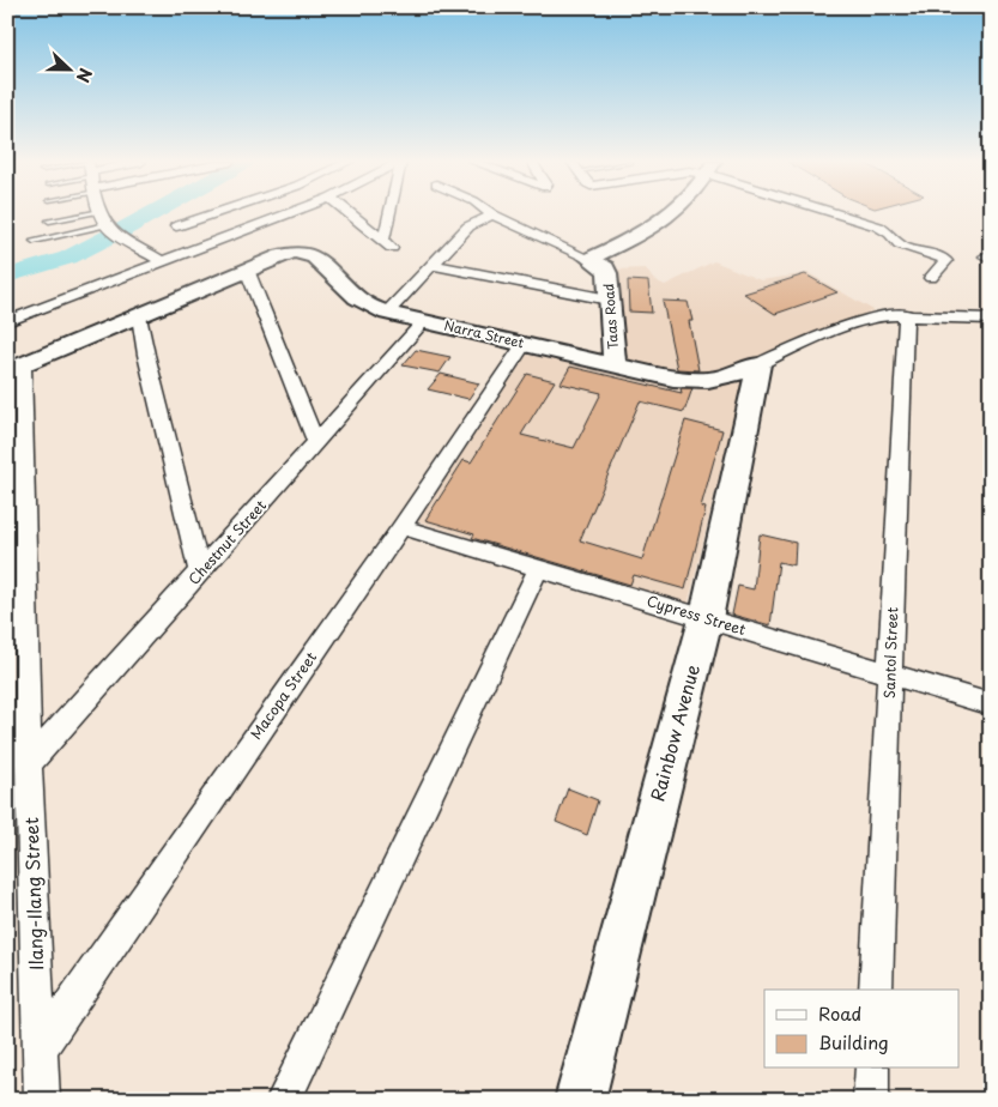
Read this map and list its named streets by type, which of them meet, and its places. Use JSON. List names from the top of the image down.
{
  "streets": {
    "street": [
      "Taas Road",
      "Narra Street",
      "Chestnut Street",
      "Cypress Street",
      "Santol Street",
      "Macopa Street",
      "Rainbow Avenue",
      "Ilang-Ilang Street"
    ]
  },
  "crossings": [
    ["Taas Road", "Narra Street"],
    ["Narra Street", "Chestnut Street"],
    ["Narra Street", "Santol Street"],
    ["Narra Street", "Macopa Street"],
    ["Narra Street", "Rainbow Avenue"],
    ["Narra Street", "Ilang-Ilang Street"],
    ["Chestnut Street", "Ilang-Ilang Street"],
    ["Cypress Street", "Santol Street"],
    ["Cypress Street", "Macopa Street"],
    ["Cypress Street", "Rainbow Avenue"],
    ["Macopa Street", "Ilang-Ilang Street"]
  ],
  "legend": ["Road", "Building"],
  "north": "right"
}
